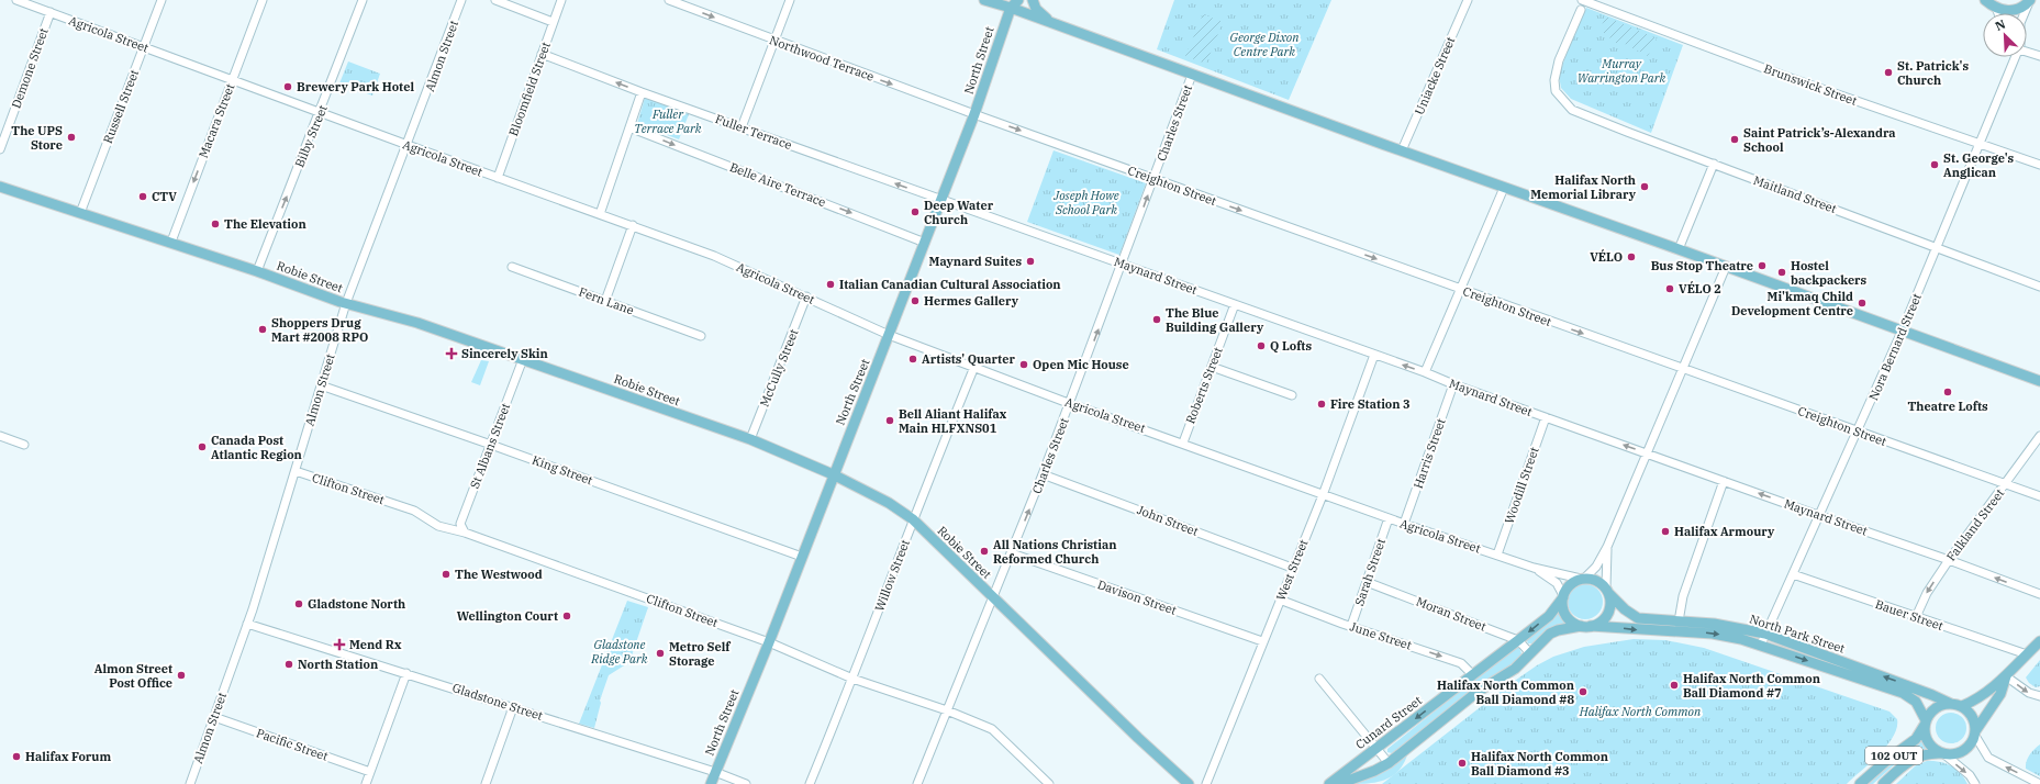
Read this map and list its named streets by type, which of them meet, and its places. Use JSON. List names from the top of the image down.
{
  "streets": {
    "main road": [
      "North Street",
      "Robie Street",
      "North Park Street",
      "Cunard Street",
      "102 OUT"
    ],
    "street": [
      "Agricola Street",
      "Almon Street",
      "Northwood Terrace",
      "Demone Street",
      "Uniacke Street",
      "Brunswick Street",
      "Bloomfield Street",
      "Russell Street",
      "Macara Street",
      "Charles Street",
      "Fuller Terrace",
      "Bilby Street",
      "Belle Aire Terrace",
      "Creighton Street",
      "Maitland Street",
      "Maynard Street",
      "Fern Lane",
      "Nora Bernard Street",
      "McCully Street",
      "Roberts Street",
      "St Albans Street",
      "Harris Street",
      "King Street",
      "Woodill Street",
      "Clifton Street",
      "John Street",
      "Falkland Street",
      "West Street",
      "Sarah Street",
      "Willow Street",
      "Davison Street",
      "Moran Street",
      "Bauer Street",
      "June Street",
      "Gladstone Street",
      "Pacific Street"
    ]
  },
  "crossings": [
    ["Agricola Street", "Almon Street"],
    ["Agricola Street", "North Street"],
    ["Agricola Street", "Demone Street"],
    ["Agricola Street", "Bloomfield Street"],
    ["Agricola Street", "Russell Street"],
    ["Agricola Street", "Macara Street"],
    ["Agricola Street", "Charles Street"],
    ["Agricola Street", "Bilby Street"],
    ["Agricola Street", "McCully Street"],
    ["Agricola Street", "Roberts Street"],
    ["Agricola Street", "Harris Street"],
    ["Agricola Street", "Woodill Street"],
    ["Agricola Street", "West Street"],
    ["Agricola Street", "Sarah Street"],
    ["Agricola Street", "Willow Street"],
    ["Agricola Street", "North Park Street"],
    ["Agricola Street", "Cunard Street"],
    ["Almon Street", "Robie Street"],
    ["Almon Street", "King Street"],
    ["Almon Street", "Clifton Street"],
    ["Almon Street", "Gladstone Street"],
    ["Almon Street", "Pacific Street"],
    ["Northwood Terrace", "North Street"],
    ["Northwood Terrace", "Creighton Street"],
    ["North Street", "Fuller Terrace"],
    ["North Street", "Belle Aire Terrace"],
    ["North Street", "Creighton Street"],
    ["North Street", "Maynard Street"],
    ["North Street", "Robie Street"],
    ["North Street", "King Street"],
    ["North Street", "Clifton Street"],
    ["North Street", "Gladstone Street"],
    ["Brunswick Street", "Nora Bernard Street"],
    ["Bloomfield Street", "Fuller Terrace"],
    ["Russell Street", "Robie Street"],
    ["Macara Street", "Robie Street"],
    ["Charles Street", "Creighton Street"],
    ["Charles Street", "Maynard Street"],
    ["Charles Street", "Robie Street"],
    ["Charles Street", "Clifton Street"],
    ["Charles Street", "John Street"],
    ["Charles Street", "Davison Street"],
    ["Fuller Terrace", "Maynard Street"],
    ["Bilby Street", "Robie Street"],
    ["Creighton Street", "Nora Bernard Street"],
    ["Creighton Street", "Falkland Street"],
    ["Maitland Street", "Nora Bernard Street"],
    ["Maynard Street", "Nora Bernard Street"],
    ["Maynard Street", "Roberts Street"],
    ["Maynard Street", "Harris Street"],
    ["Maynard Street", "Woodill Street"],
    ["Maynard Street", "Falkland Street"],
    ["Maynard Street", "West Street"],
    ["Robie Street", "McCully Street"],
    ["Robie Street", "St Albans Street"],
    ["Robie Street", "Willow Street"],
    ["Nora Bernard Street", "Bauer Street"],
    ["Nora Bernard Street", "North Park Street"],
    ["St Albans Street", "King Street"],
    ["St Albans Street", "Clifton Street"],
    ["Clifton Street", "Willow Street"],
    ["John Street", "West Street"],
    ["Falkland Street", "Bauer Street"],
    ["West Street", "Davison Street"],
    ["Sarah Street", "Moran Street"],
    ["Sarah Street", "June Street"],
    ["Moran Street", "Cunard Street"],
    ["Bauer Street", "102 OUT"],
    ["North Park Street", "Cunard Street"],
    ["North Park Street", "102 OUT"],
    ["June Street", "Cunard Street"]
  ],
  "one_way": [
    "Northwood Terrace",
    "Macara Street",
    "Charles Street",
    "Fuller Terrace",
    "Bilby Street",
    "Belle Aire Terrace",
    "Creighton Street",
    "June Street"
  ],
  "parks": [
    "George Dixon Centre Park",
    "Murray Warrington Park",
    "Fuller Terrace Park",
    "Joseph Howe School Park",
    "Gladstone Ridge Park",
    "Halifax North Common"
  ],
  "places": {
    "other": [
      "St. Patrick's Church",
      "Brewery Park Hotel",
      "The UPS Store",
      "Saint Patrick’s-Alexandra School",
      "St. George's Anglican",
      "Halifax North Memorial Library",
      "CTV",
      "Deep Water Church",
      "The Elevation",
      "VÉLO",
      "Maynard Suites",
      "Bus Stop Theatre",
      "Hostel backpackers",
      "Italian Canadian Cultural Association",
      "VÉLO 2",
      "Hermes Gallery",
      "Mi'kmaq Child Development Centre",
      "The Blue Building Gallery",
      "Shoppers Drug Mart #2008 RPO",
      "Q Lofts",
      "Artists' Quarter",
      "Open Mic House",
      "Theatre Lofts",
      "Fire Station 3",
      "Bell Aliant Halifax Main HLFXNS01",
      "Canada Post Atlantic Region",
      "Halifax Armoury",
      "All Nations Christian Reformed Church",
      "The Westwood",
      "Gladstone North",
      "Wellington Court",
      "Metro Self Storage",
      "North Station",
      "Almon Street Post Office",
      "Halifax North Common Ball Diamond #7",
      "Halifax North Common Ball Diamond #8",
      "Halifax Forum",
      "Halifax North Common Ball Diamond #3"
    ],
    "health": ["Sincerely Skin", "Mend Rx"]
  },
  "north": "top left"
}
